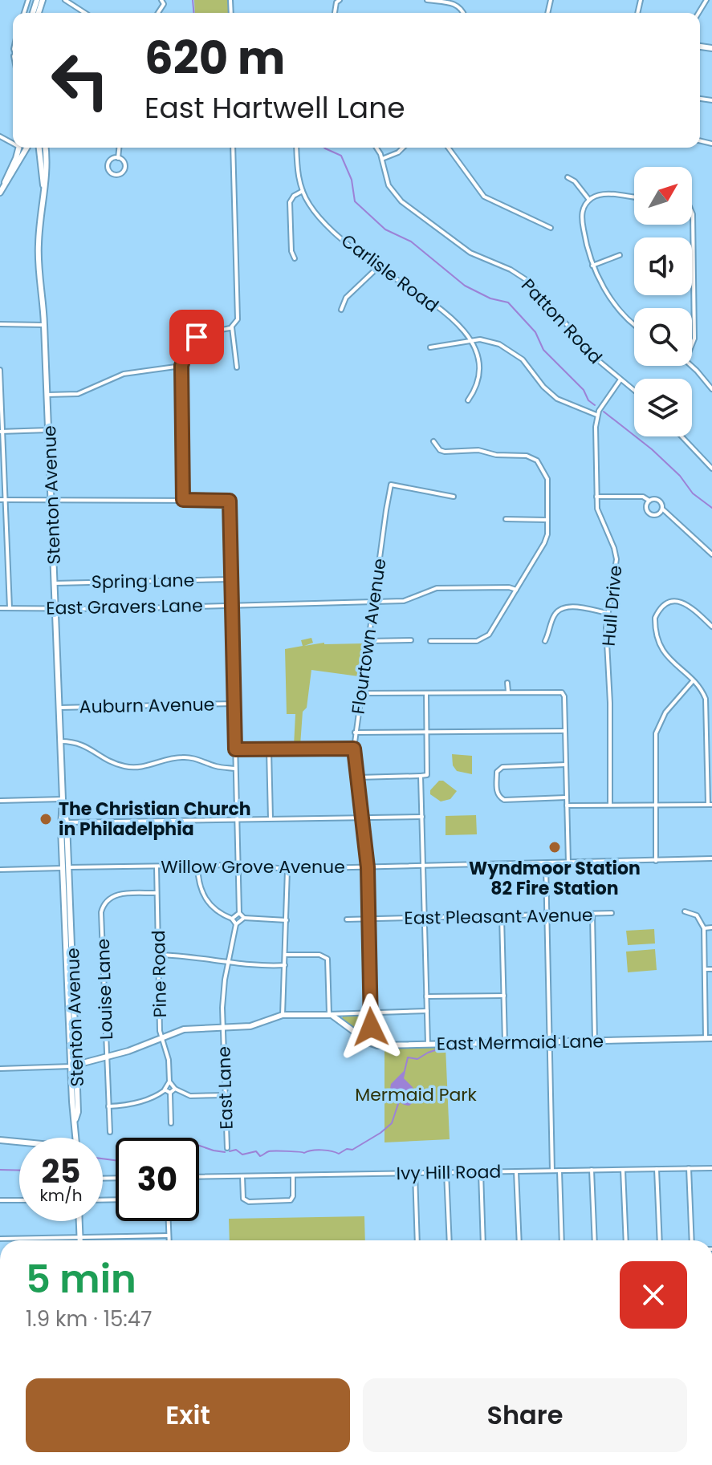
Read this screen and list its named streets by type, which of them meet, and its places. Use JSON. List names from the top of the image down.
{
  "streets": {
    "main road": ["Stenton Avenue", "East Mermaid Lane"],
    "street": [
      "Carlisle Road",
      "Patton Road",
      "Spring Lane",
      "Hull Drive",
      "East Gravers Lane",
      "Flourtown Avenue",
      "Auburn Avenue",
      "Willow Grove Avenue",
      "East Pleasant Avenue",
      "Pine Road",
      "Louise Lane",
      "East Lane",
      "Ivy Hill Road"
    ]
  },
  "crossings": [
    ["Stenton Avenue", "Spring Lane"],
    ["Stenton Avenue", "East Gravers Lane"],
    ["Stenton Avenue", "Auburn Avenue"],
    ["Stenton Avenue", "Willow Grove Avenue"],
    ["East Gravers Lane", "Flourtown Avenue"],
    ["Flourtown Avenue", "Willow Grove Avenue"],
    ["Flourtown Avenue", "East Pleasant Avenue"],
    ["Flourtown Avenue", "East Mermaid Lane"],
    ["Willow Grove Avenue", "Pine Road"],
    ["Pine Road", "Louise Lane"]
  ],
  "parks": ["Mermaid Park"],
  "places": ["The Christian Church in Philadelphia", "Wyndmoor Station 82 Fire Station"],
  "north": "top right",
  "page": {
    "turn": ["620 m", "East Hartwell Lane"],
    "speed": "25 km/h",
    "limit": "30",
    "heading": ["5 min", "1.9 km · 15:47"],
    "buttons": ["Exit", "Share"]
  }
}
